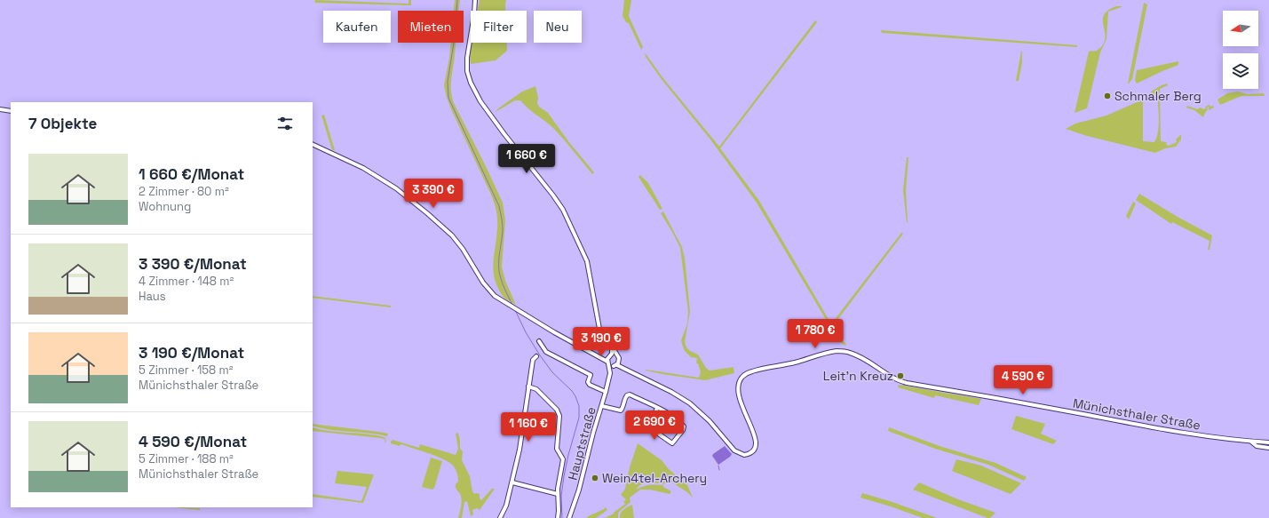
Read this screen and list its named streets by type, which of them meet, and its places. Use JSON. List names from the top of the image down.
{
  "streets": {
    "street": ["Münichsthaler Straße", "Hauptstraße"]
  },
  "crossings": [
    ["Münichsthaler Straße", "Hauptstraße"]
  ],
  "places": ["Schmaler Berg", "Leit'n Kreuz", "Wein4tel-Archery"],
  "north": "left",
  "page": {
    "chip": [
      "Kaufen",
      "Mieten",
      "Filter",
      "Neu"
    ],
    "heading": "7 Objekte",
    "price": [
      "1 660 €",
      "3 390 €",
      "1 780 €",
      "3 190 €",
      "4 590 €",
      "2 690 €",
      "1 160 €"
    ],
    "list": [
      {
        "name": "1 660 €/Monat",
        "note": "2 Zimmer · 80 m² · Wohnung"
      },
      {
        "name": "3 390 €/Monat",
        "note": "4 Zimmer · 148 m² · Haus"
      },
      {
        "name": "3 190 €/Monat",
        "note": "5 Zimmer · 158 m² · Münichsthaler Straße"
      },
      {
        "name": "4 590 €/Monat",
        "note": "5 Zimmer · 188 m² · Münichsthaler Straße"
      }
    ]
  }
}
